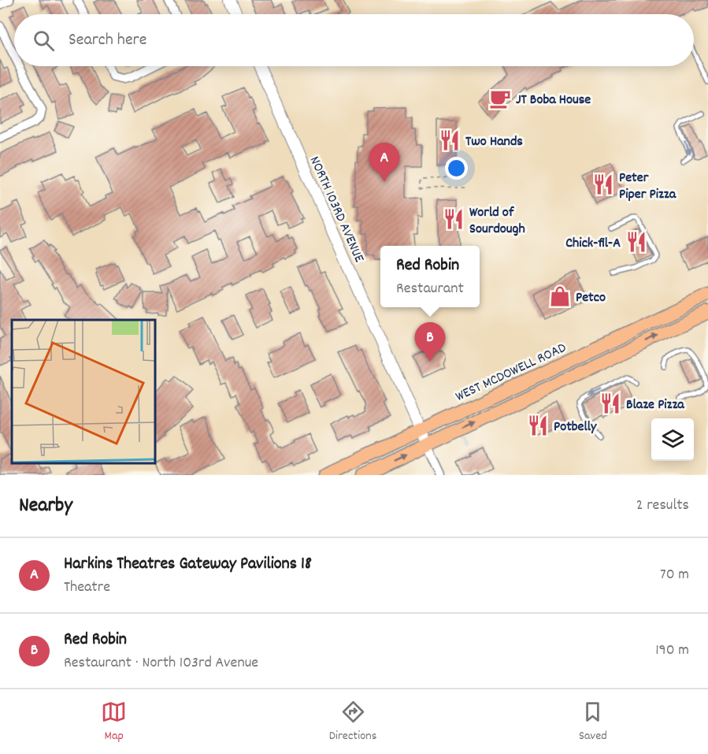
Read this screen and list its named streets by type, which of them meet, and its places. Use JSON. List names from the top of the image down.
{
  "streets": {
    "main road": ["WEST MCDOWELL ROAD"],
    "street": ["NORTH 103RD AVENUE"]
  },
  "crossings": [
    ["NORTH 103RD AVENUE", "WEST MCDOWELL ROAD"]
  ],
  "places": {
    "cafe": ["JT Boba House"],
    "restaurant": [
      "Two Hands",
      "Peter Piper Pizza",
      "World of Sourdough",
      "Chick-fil-A",
      "Blaze Pizza",
      "Potbelly"
    ],
    "shop": ["Petco"]
  },
  "page": {
    "search": "Search here",
    "pins": ["A", "B"],
    "popup": ["Red Robin", "Restaurant"],
    "heading": ["Nearby", "2 results"],
    "list": [
      {
        "mark": "A",
        "name": "Harkins Theatres Gateway Pavilions 18",
        "note": "Theatre",
        "value": "70 m"
      },
      {
        "mark": "B",
        "name": "Red Robin",
        "note": "Restaurant · North 103rd Avenue",
        "value": "190 m"
      }
    ],
    "nav": ["Map", "Directions", "Saved"]
  }
}
